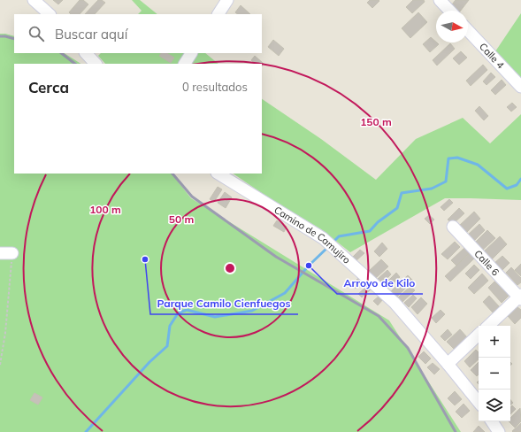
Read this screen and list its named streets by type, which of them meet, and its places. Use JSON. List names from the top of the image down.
{
  "streets": {
    "street": ["Calle 4", "Camino de Camujiro", "Calle 6"]
  },
  "places": ["Parque Camilo Cienfuegos", "Arroyo de Kilo"],
  "north": "right",
  "page": {
    "search": "Buscar aquí",
    "heading": ["Cerca", "0 resultados"],
    "map_buttons": ["+", "−"]
  },
  "rings": ["150 m", "100 m", "50 m"]
}
